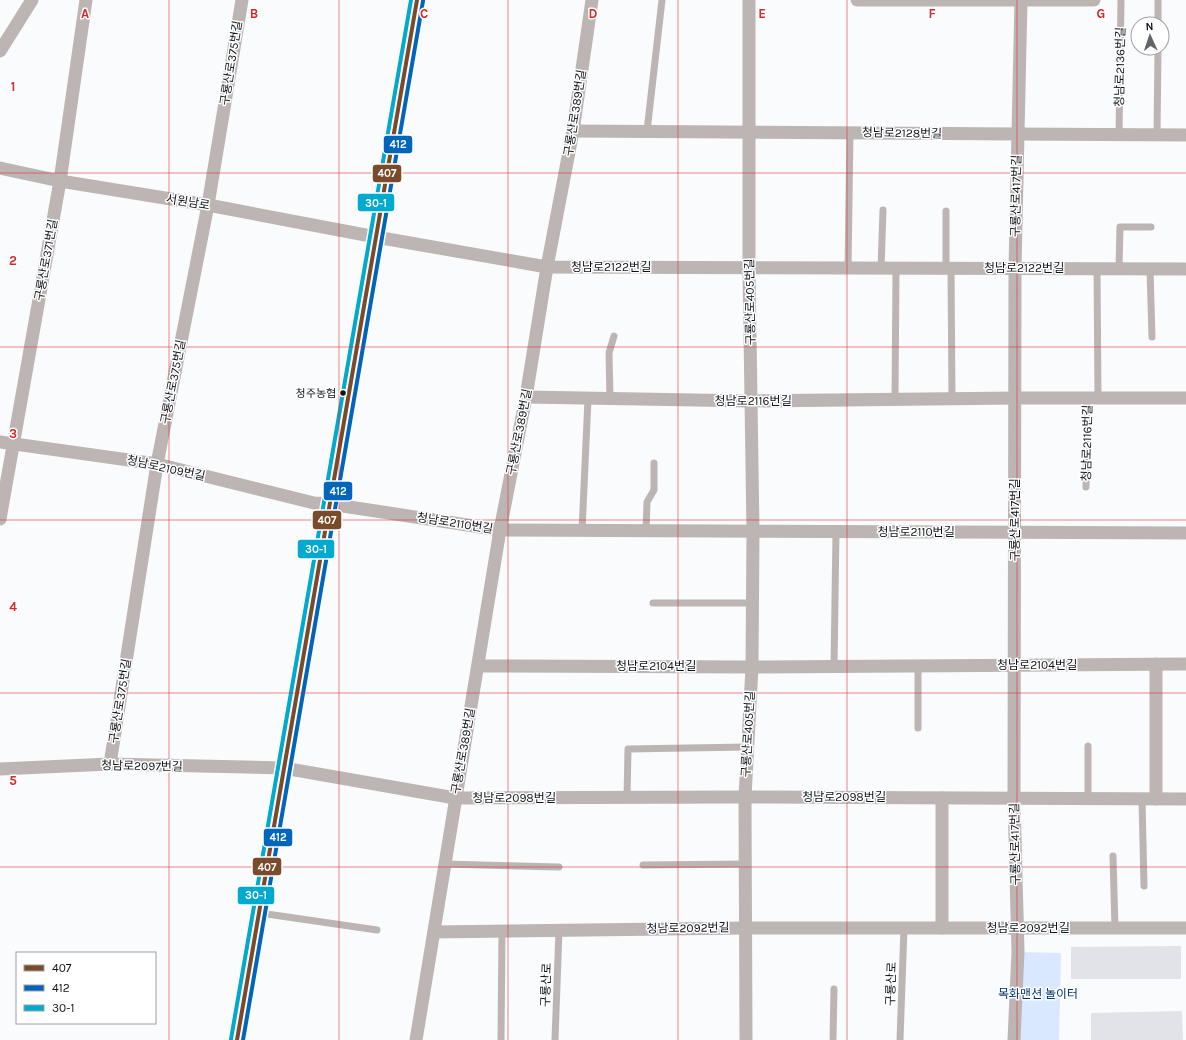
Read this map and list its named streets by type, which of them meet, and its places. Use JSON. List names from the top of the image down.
{
  "streets": {
    "street": [
      "구룡산로375번길",
      "구룡산로389번길",
      "청남로2128번길",
      "구룡산로417번길",
      "서원남로",
      "구룡산로371번길",
      "청남로2122번길",
      "구룡산로405번길",
      "청남로2116번길",
      "청남로2109번길",
      "청남로2110번길",
      "청남로2104번길",
      "청남로2097번길",
      "청남로2098번길",
      "청남로2092번길"
    ],
    "lane": ["청남로2136번길", "구룡산로"]
  },
  "crossings": [
    ["구룡산로375번길", "서원남로"],
    ["구룡산로375번길", "청남로2109번길"],
    ["구룡산로375번길", "청남로2097번길"],
    ["청남로2136번길", "청남로2128번길"],
    ["구룡산로389번길", "청남로2128번길"],
    ["구룡산로389번길", "청남로2122번길"],
    ["구룡산로389번길", "청남로2116번길"],
    ["구룡산로389번길", "청남로2110번길"],
    ["구룡산로389번길", "청남로2104번길"],
    ["구룡산로389번길", "청남로2098번길"],
    ["구룡산로389번길", "청남로2092번길"],
    ["청남로2128번길", "구룡산로417번길"],
    ["청남로2128번길", "구룡산로405번길"],
    ["구룡산로417번길", "청남로2122번길"],
    ["구룡산로417번길", "청남로2116번길"],
    ["구룡산로417번길", "청남로2110번길"],
    ["구룡산로417번길", "청남로2104번길"],
    ["구룡산로417번길", "청남로2098번길"],
    ["구룡산로417번길", "청남로2092번길"],
    ["서원남로", "구룡산로371번길"],
    ["서원남로", "청남로2122번길"],
    ["구룡산로371번길", "청남로2109번길"],
    ["청남로2122번길", "구룡산로405번길"],
    ["청남로2122번길", "청남로2116번길"],
    ["구룡산로405번길", "청남로2116번길"],
    ["구룡산로405번길", "청남로2110번길"],
    ["구룡산로405번길", "청남로2104번길"],
    ["구룡산로405번길", "청남로2098번길"],
    ["구룡산로405번길", "청남로2092번길"],
    ["청남로2109번길", "청남로2110번길"],
    ["청남로2097번길", "청남로2098번길"],
    ["청남로2092번길", "구룡산로"]
  ],
  "parks": ["목화맨션 놀이터"],
  "places": ["청주농협"],
  "lines": ["transit line 407", "transit line 30-1", "transit line 412"],
  "legend": ["407", "412", "30-1"],
  "north": "top",
  "grid": {
    "columns": [
      "A",
      "B",
      "C",
      "D",
      "E",
      "F",
      "G"
    ],
    "rows": [
      "1",
      "2",
      "3",
      "4",
      "5"
    ]
  }
}
